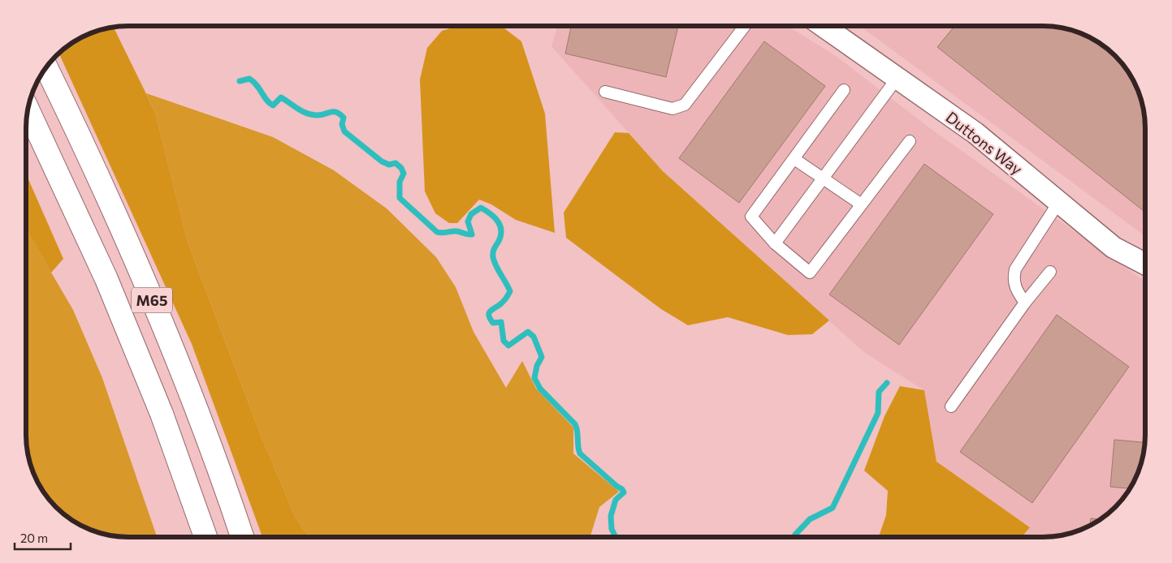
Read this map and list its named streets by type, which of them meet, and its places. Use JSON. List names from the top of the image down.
{
  "streets": {
    "highway": ["M65"],
    "street": ["Duttons Way"]
  },
  "scale_bar": "20 m"
}
